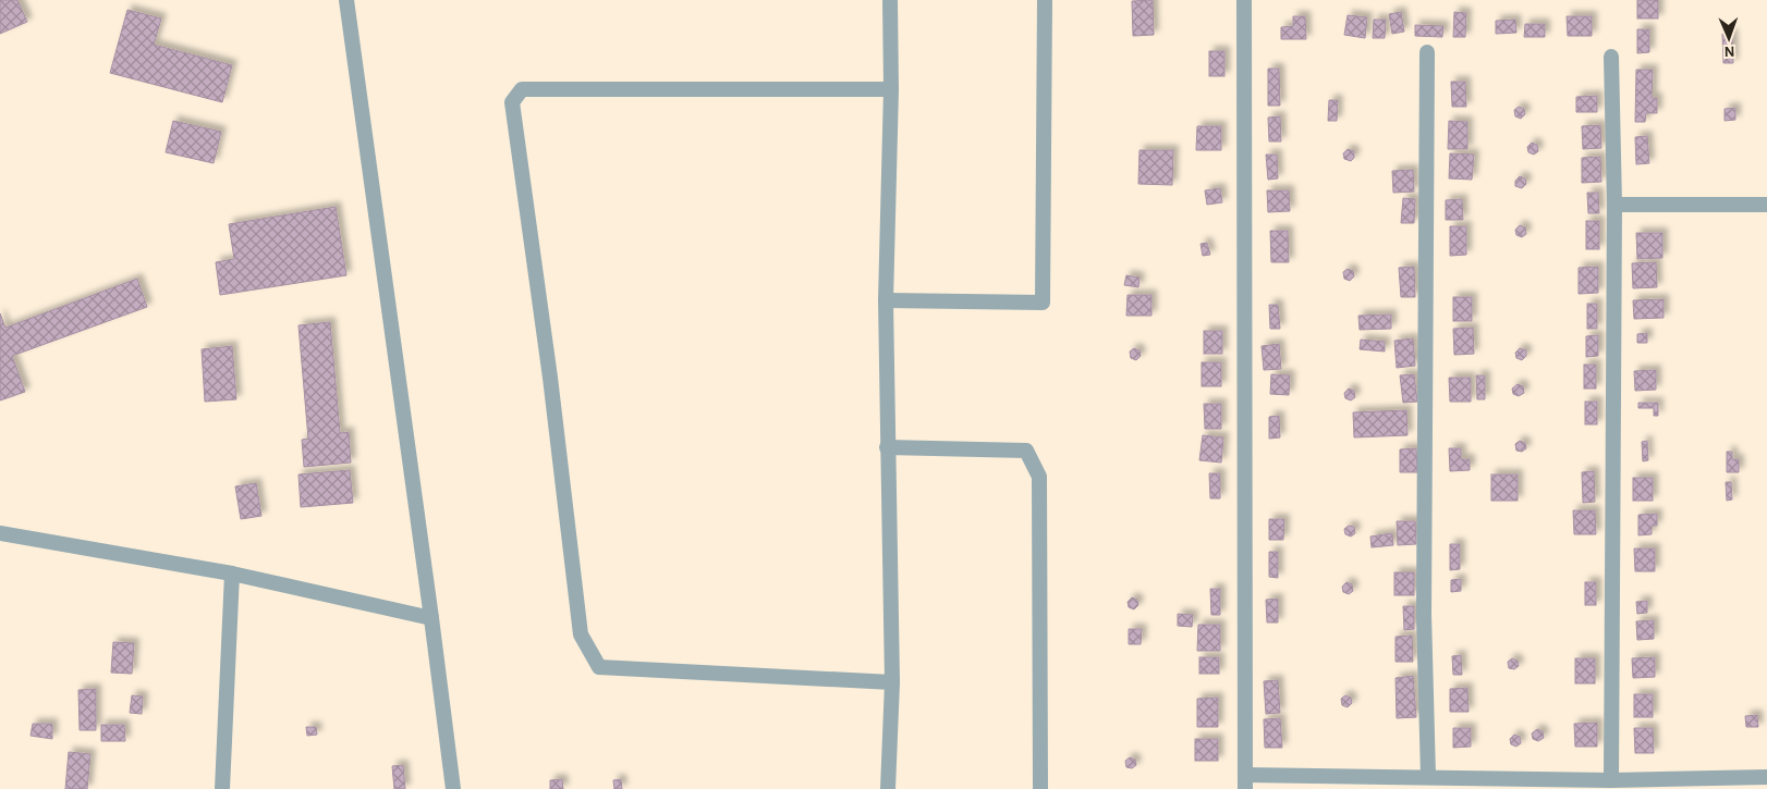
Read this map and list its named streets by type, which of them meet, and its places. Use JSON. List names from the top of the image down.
{
  "north": "bottom"
}
